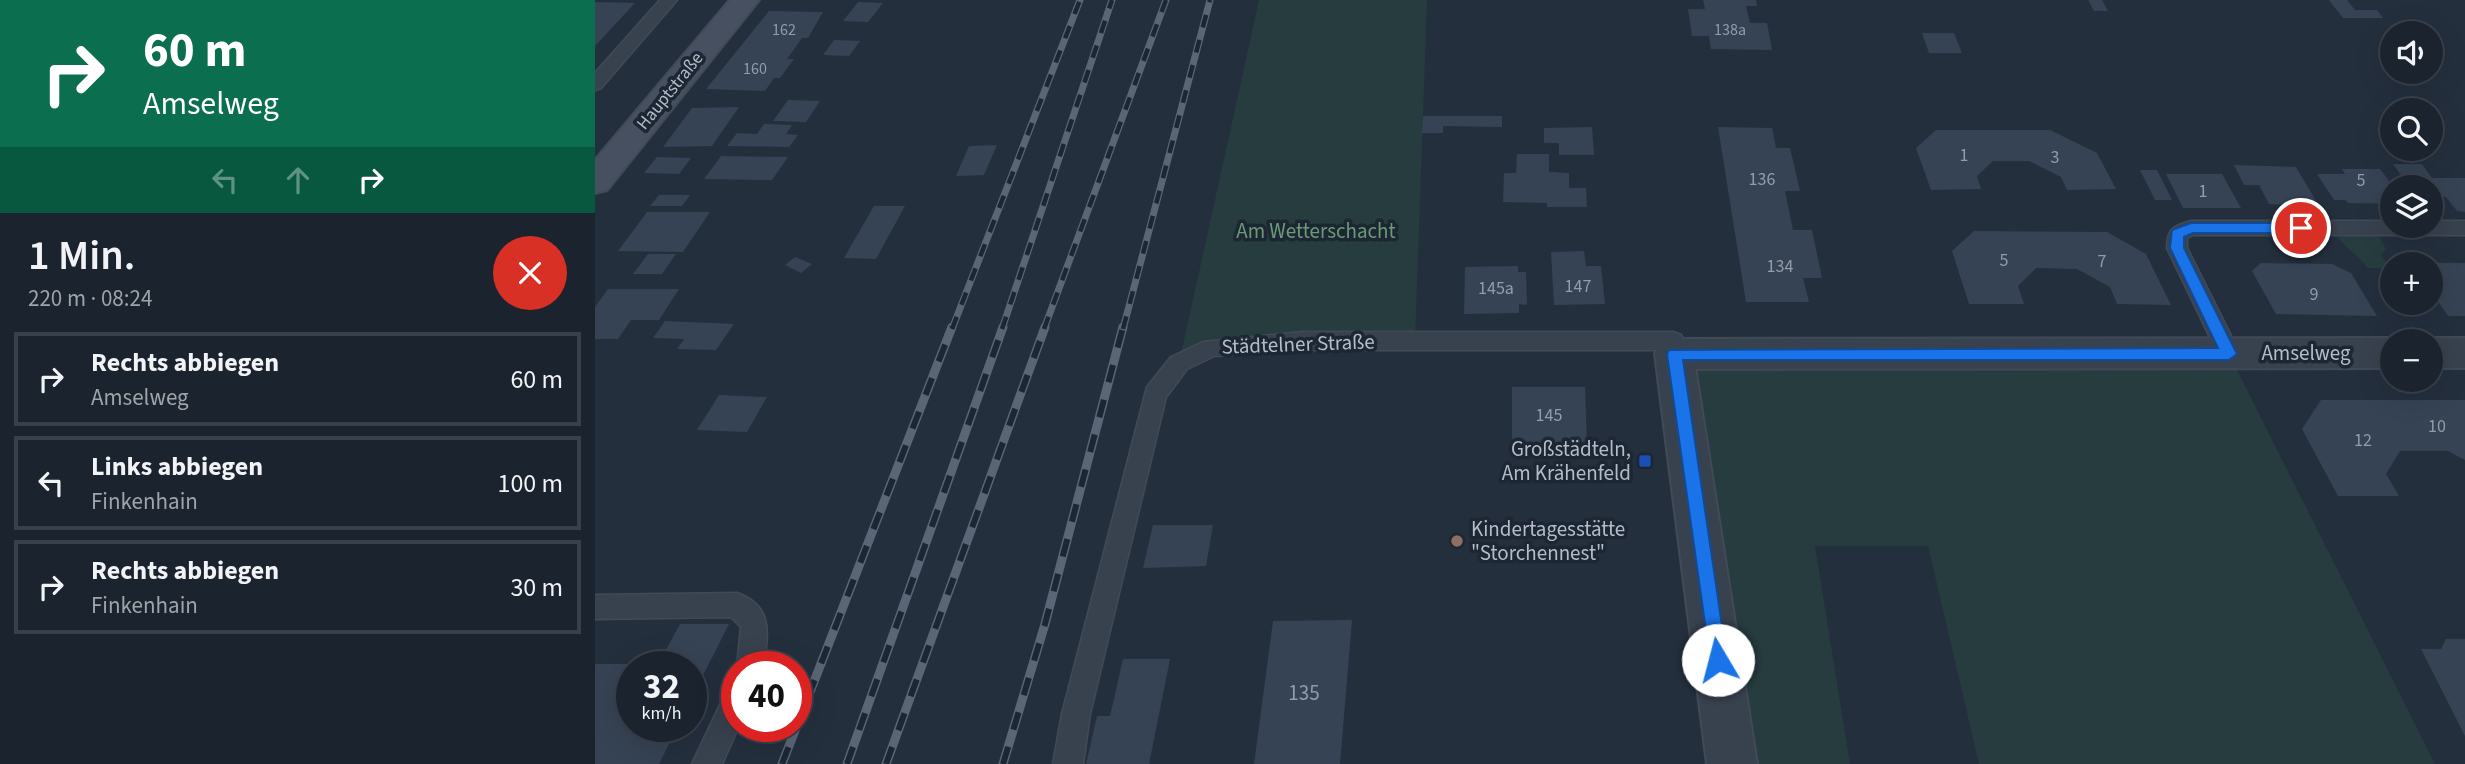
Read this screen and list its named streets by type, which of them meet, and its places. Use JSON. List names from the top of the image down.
{
  "streets": {
    "main road": ["Hauptstraße"],
    "street": ["Amselweg"],
    "lane": ["Städtelner Straße"]
  },
  "crossings": [
    ["Städtelner Straße", "Amselweg"]
  ],
  "parks": ["Am Wetterschacht"],
  "places": {
    "transit": ["Großstädteln, Am Krähenfeld"],
    "other": ["Kindertagesstätte \"Storchennest\""]
  },
  "house_numbers": [
    "162",
    "138a",
    "160",
    "1",
    "3",
    "136",
    "5",
    "1",
    "5",
    "7",
    "134",
    "147",
    "145a",
    "9",
    "145",
    "10",
    "12",
    "135"
  ],
  "page": {
    "turn": ["60 m", "Amselweg"],
    "map_buttons": ["+", "−"],
    "heading": ["1 Min.", "220 m · 08:24"],
    "list": [
      {
        "name": "Rechts abbiegen",
        "note": "Amselweg",
        "value": "60 m"
      },
      {
        "name": "Links abbiegen",
        "note": "Finkenhain",
        "value": "100 m"
      },
      {
        "name": "Rechts abbiegen",
        "note": "Finkenhain",
        "value": "30 m"
      }
    ],
    "speed": "32 km/h",
    "limit": "40"
  }
}
